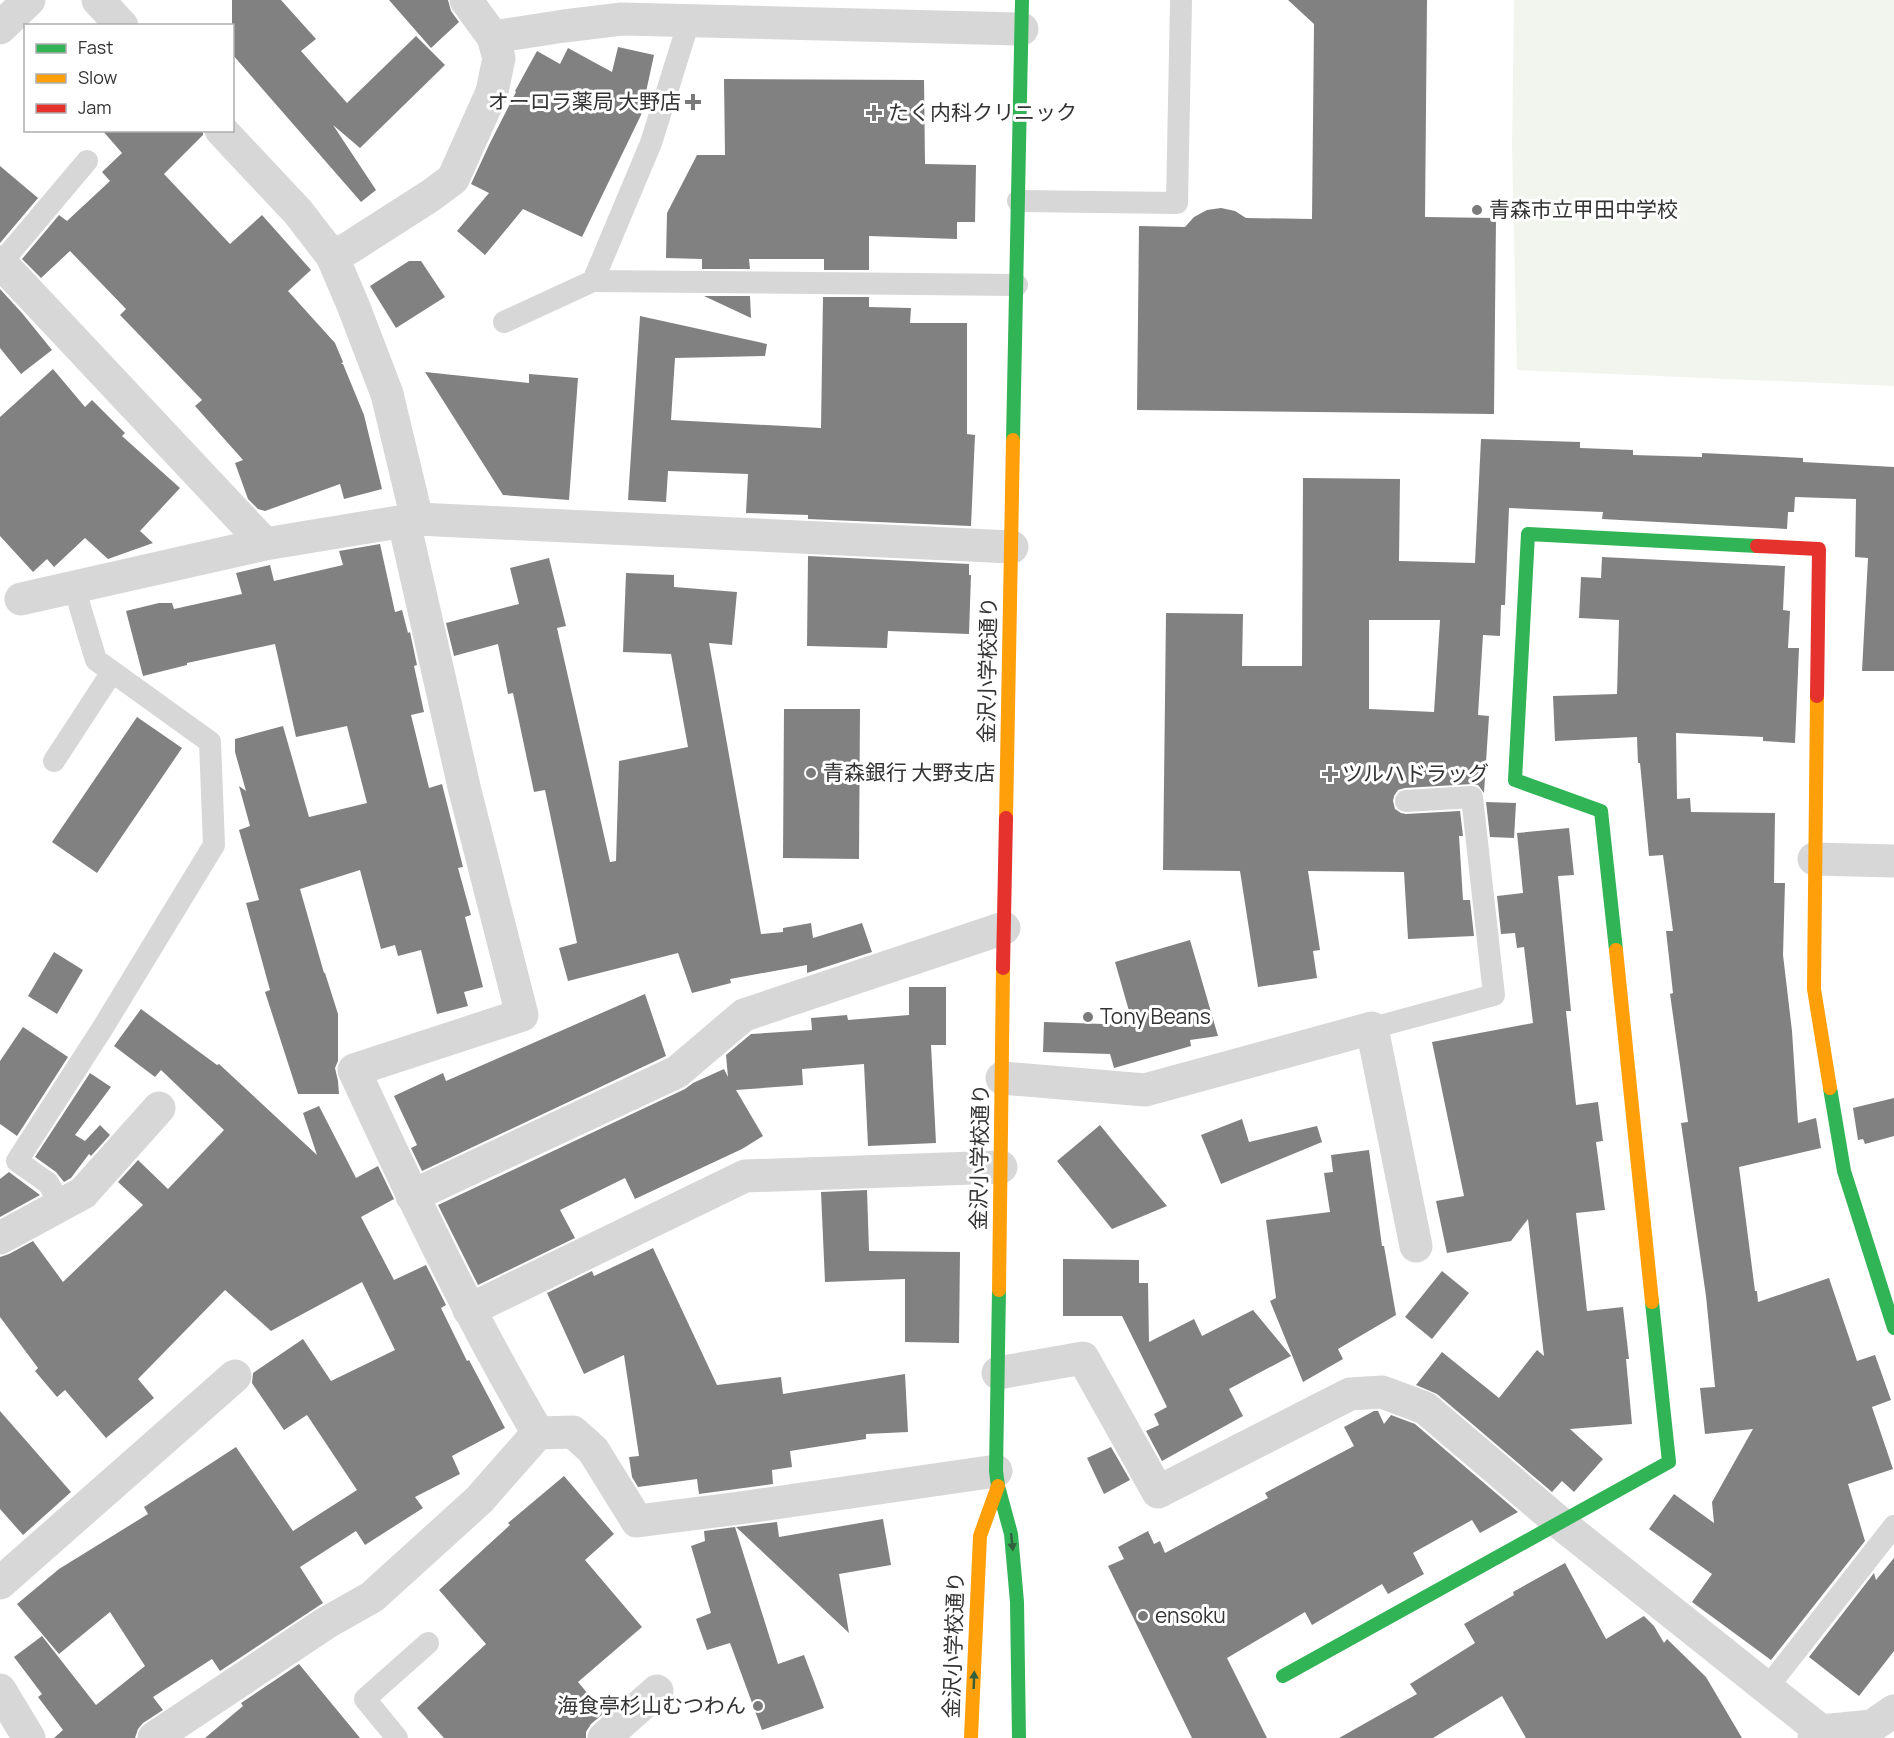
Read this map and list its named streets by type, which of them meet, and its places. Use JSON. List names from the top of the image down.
{
  "streets": {
    "street": ["金沢小学校通り"]
  },
  "places": {
    "health": ["オーロラ薬局 大野店", "たく内科クリニック", "ツルハドラッグ"],
    "other": [
      "青森市立甲田中学校",
      "青森銀行 大野支店",
      "Tony Beans",
      "ensoku",
      "海食亭杉山むつわん"
    ]
  },
  "legend": ["Fast", "Slow", "Jam"]
}
